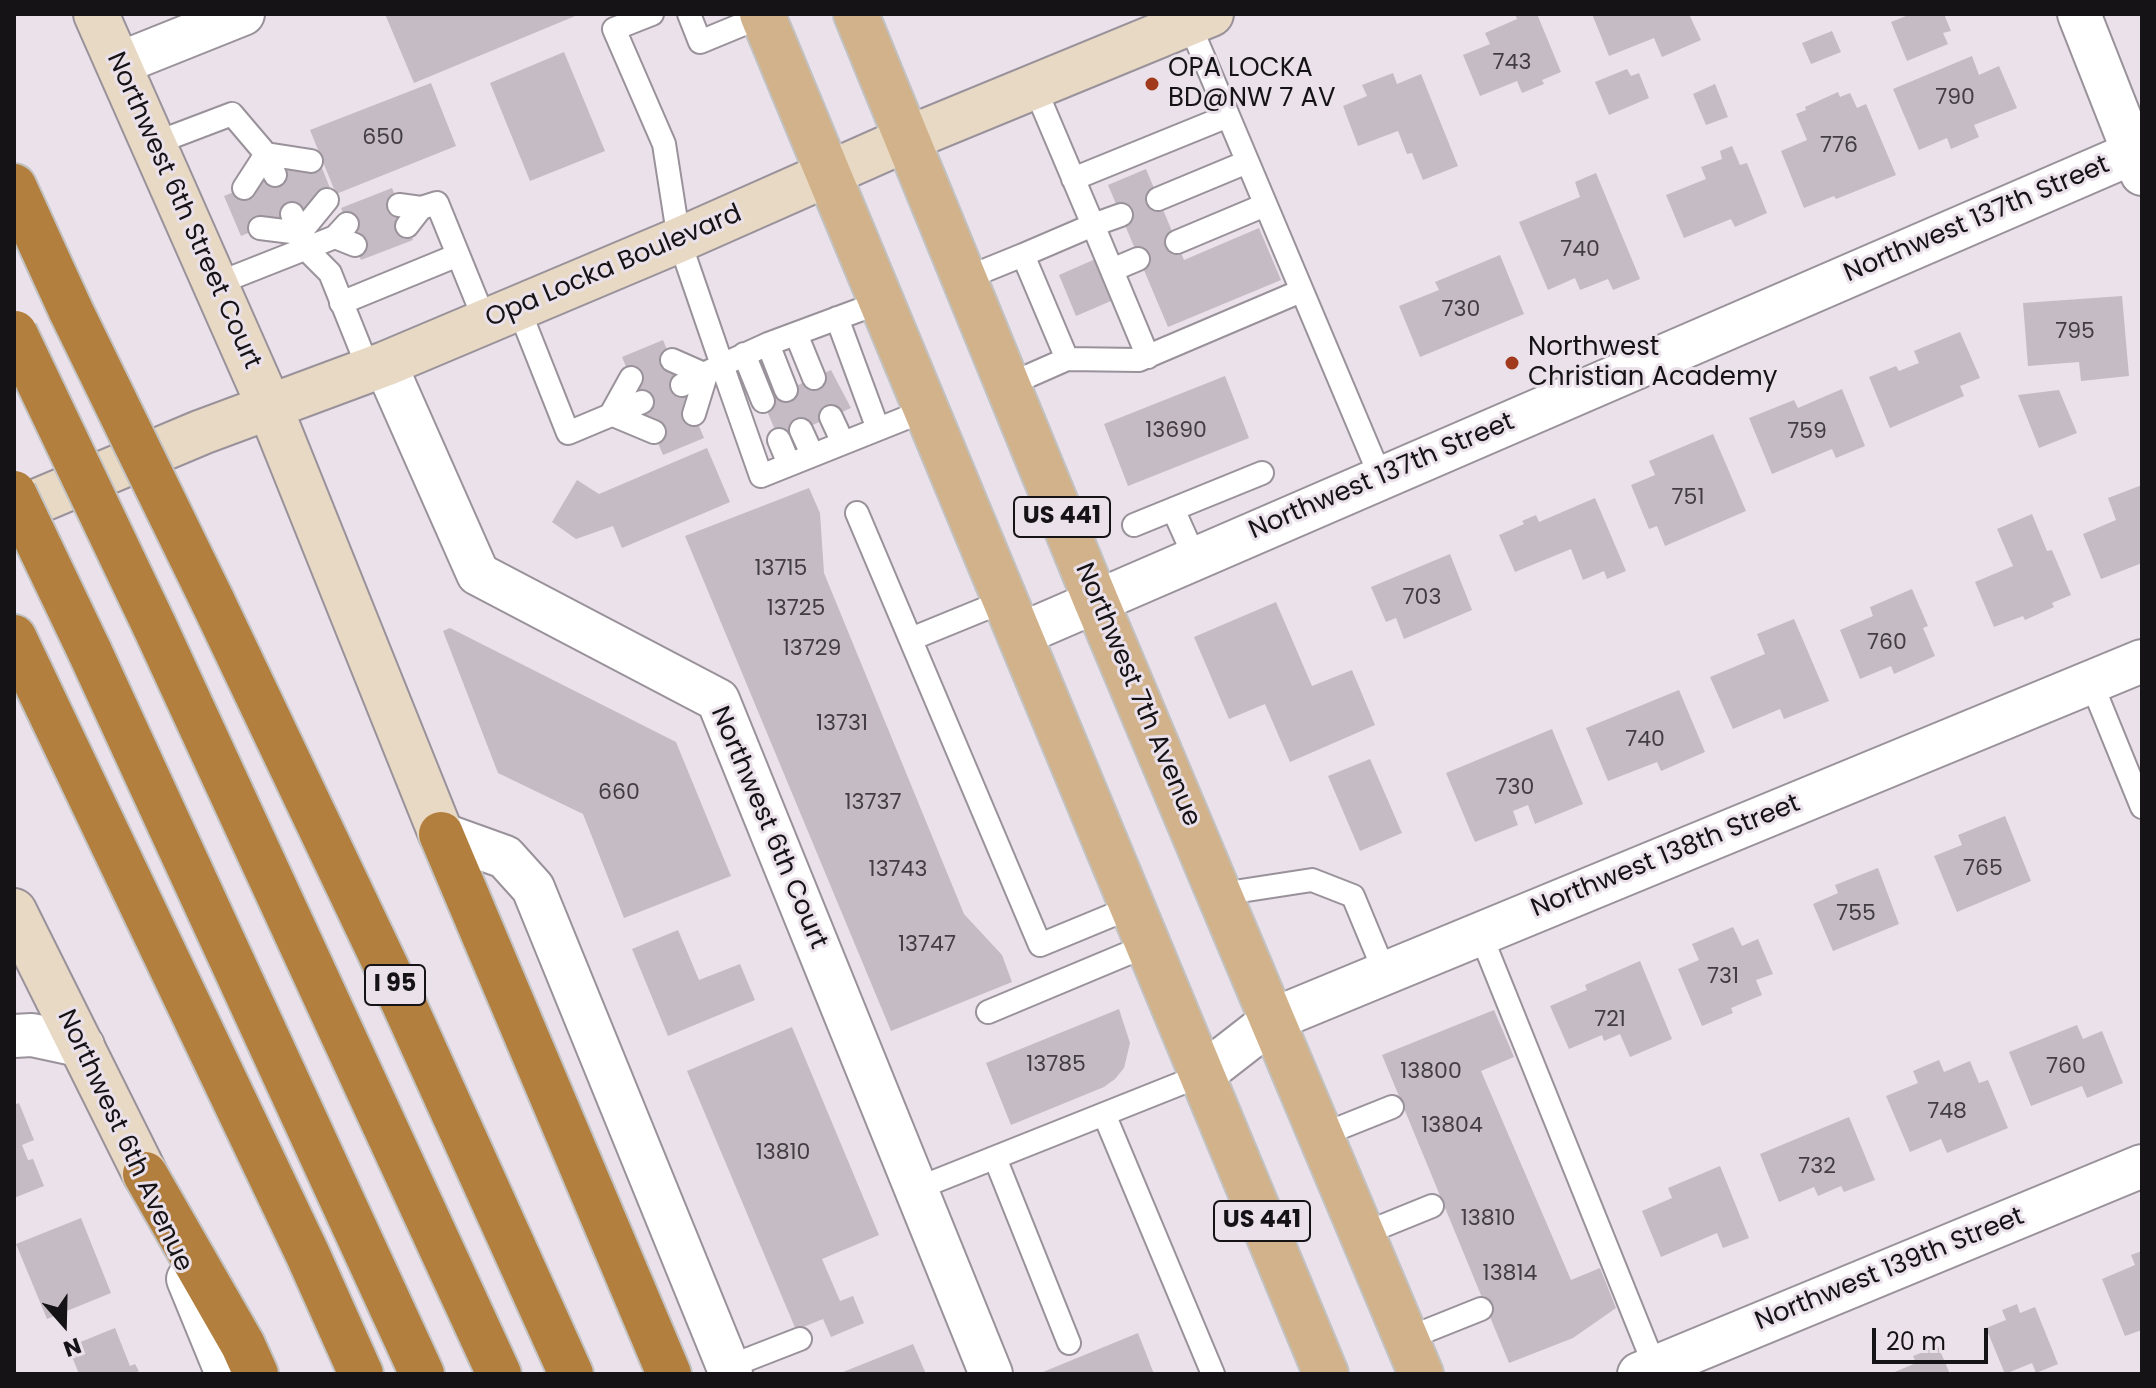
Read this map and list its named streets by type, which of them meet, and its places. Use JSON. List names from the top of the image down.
{
  "streets": {
    "highway": ["I 95"],
    "main road": [
      "Northwest 6th Street Court",
      "Opa Locka Boulevard",
      "US 441",
      "Northwest 7th Avenue",
      "Northwest 6th Avenue"
    ],
    "street": [
      "Northwest 137th Street",
      "Northwest 6th Court",
      "Northwest 138th Street",
      "Northwest 139th Street"
    ]
  },
  "crossings": [
    ["Northwest 6th Street Court", "Opa Locka Boulevard"],
    ["Northwest 137th Street", "US 441"],
    ["Northwest 137th Street", "Northwest 7th Avenue"],
    ["Opa Locka Boulevard", "US 441"],
    ["Opa Locka Boulevard", "Northwest 7th Avenue"],
    ["Opa Locka Boulevard", "Northwest 6th Court"],
    ["US 441", "Northwest 138th Street"],
    ["Northwest 7th Avenue", "Northwest 138th Street"]
  ],
  "places": ["OPA LOCKA BD@NW 7 AV", "Northwest Christian Academy"],
  "house_numbers": [
    "743",
    "790",
    "650",
    "776",
    "740",
    "730",
    "795",
    "13690",
    "759",
    "751",
    "13715",
    "703",
    "13725",
    "760",
    "13729",
    "13731",
    "740",
    "730",
    "660",
    "13737",
    "765",
    "13743",
    "755",
    "13747",
    "731",
    "721",
    "13785",
    "760",
    "13800",
    "748",
    "13804",
    "13810",
    "732",
    "13810",
    "13814"
  ],
  "scale_bar": "20 m",
  "north": "bottom"
}
